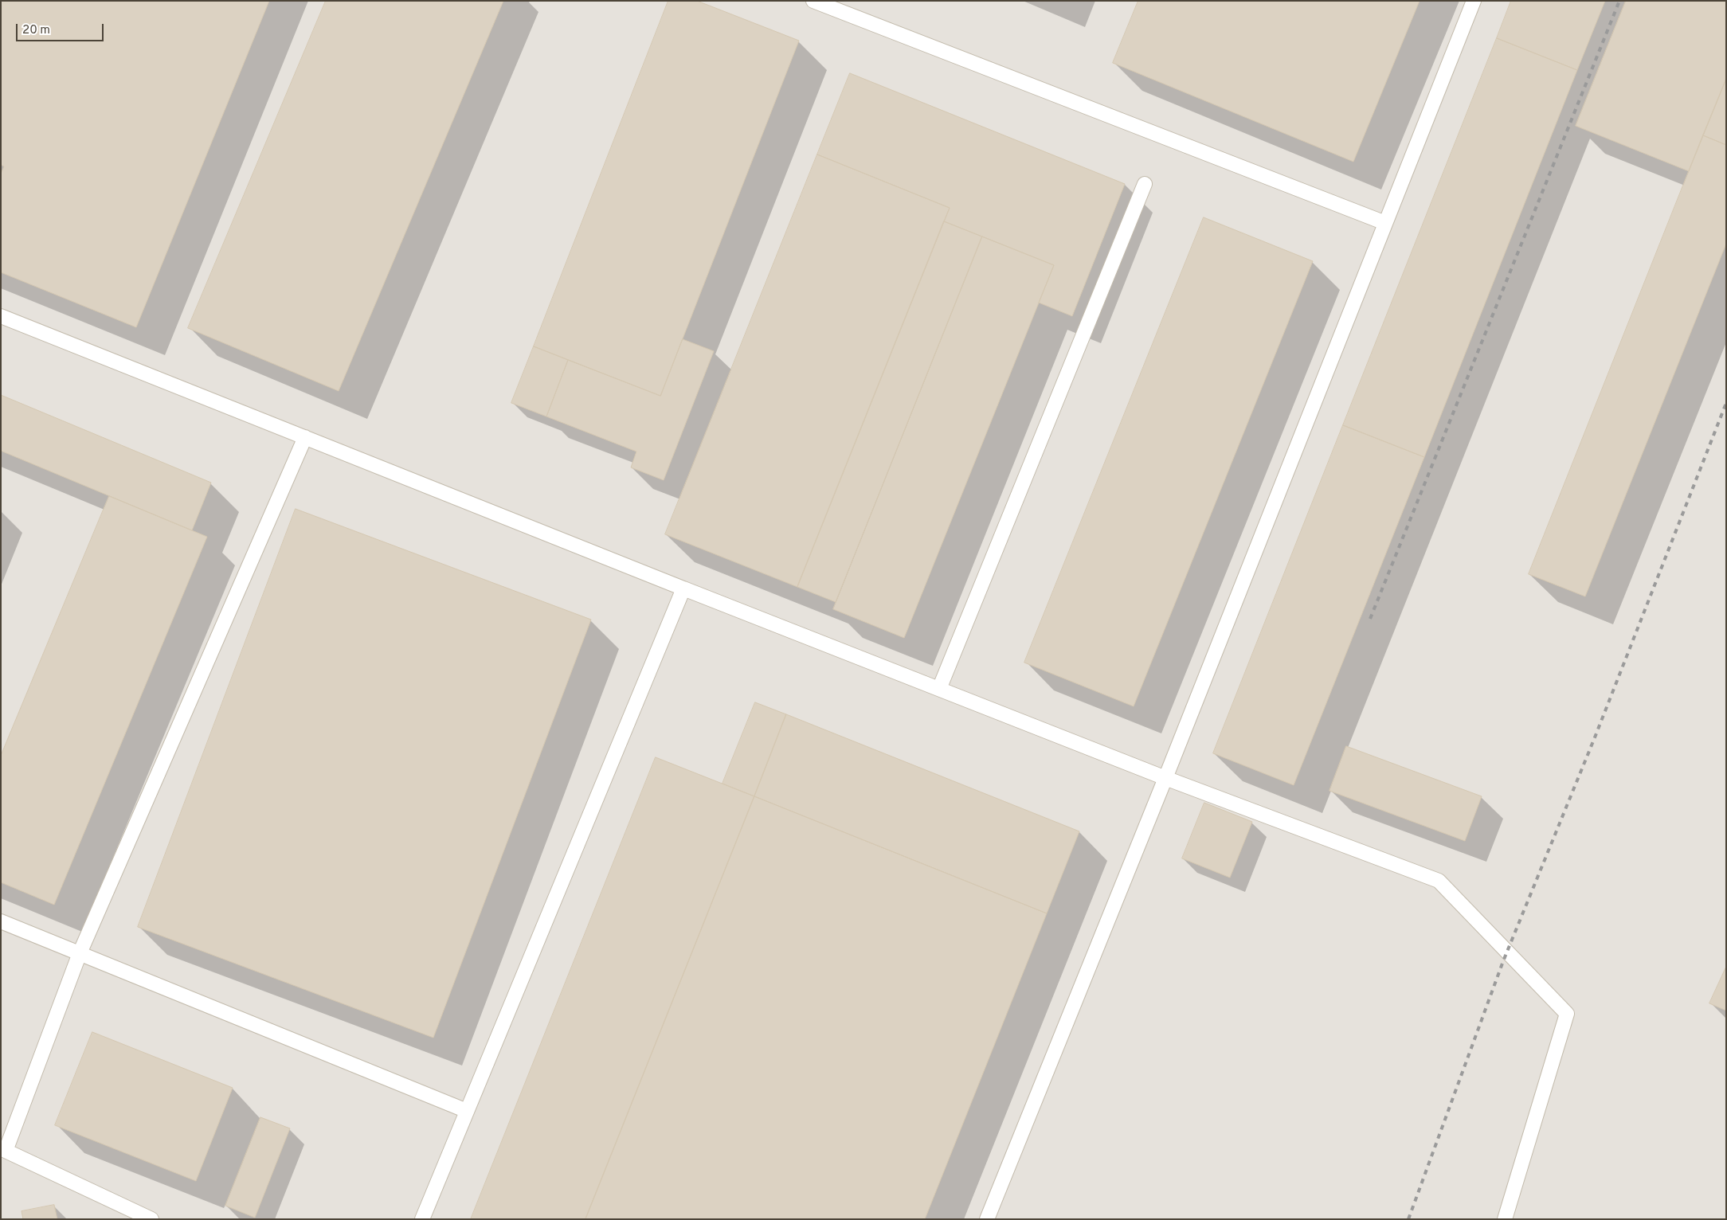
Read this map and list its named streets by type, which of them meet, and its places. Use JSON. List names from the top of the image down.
{
  "scale_bar": "20 m"
}
